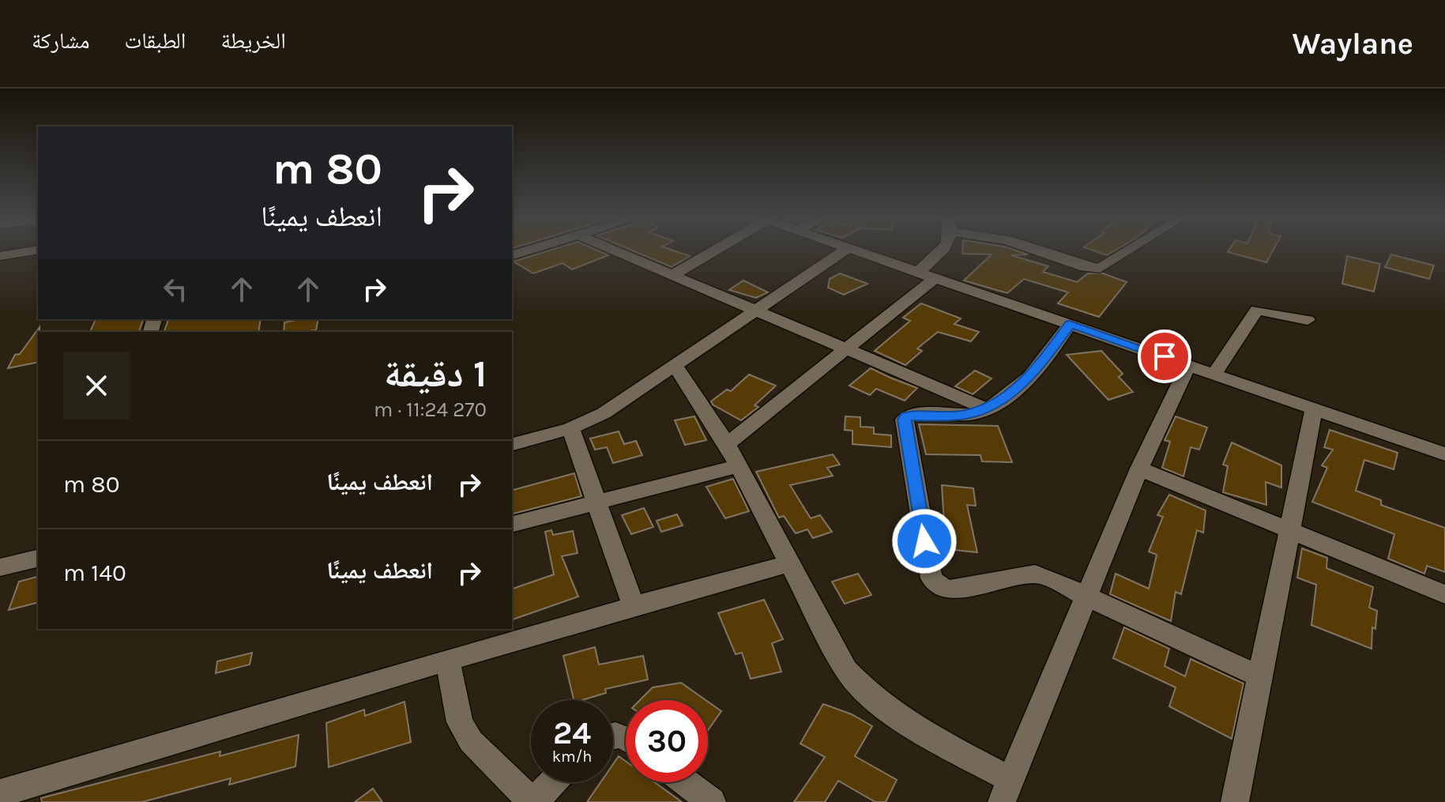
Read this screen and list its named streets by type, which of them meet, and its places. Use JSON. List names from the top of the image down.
{
  "page": {
    "header": "Waylane",
    "nav": ["الخريطة", "الطبقات", "مشاركة"],
    "turn": ["80 m", "انعطف يمينًا"],
    "heading": ["1 دقيقة", "270 m · 11:24"],
    "list": [
      {
        "name": "انعطف يمينًا",
        "value": "80 m"
      },
      {
        "name": "انعطف يمينًا",
        "value": "140 m"
      }
    ],
    "speed": "24 km/h",
    "limit": "30"
  }
}
